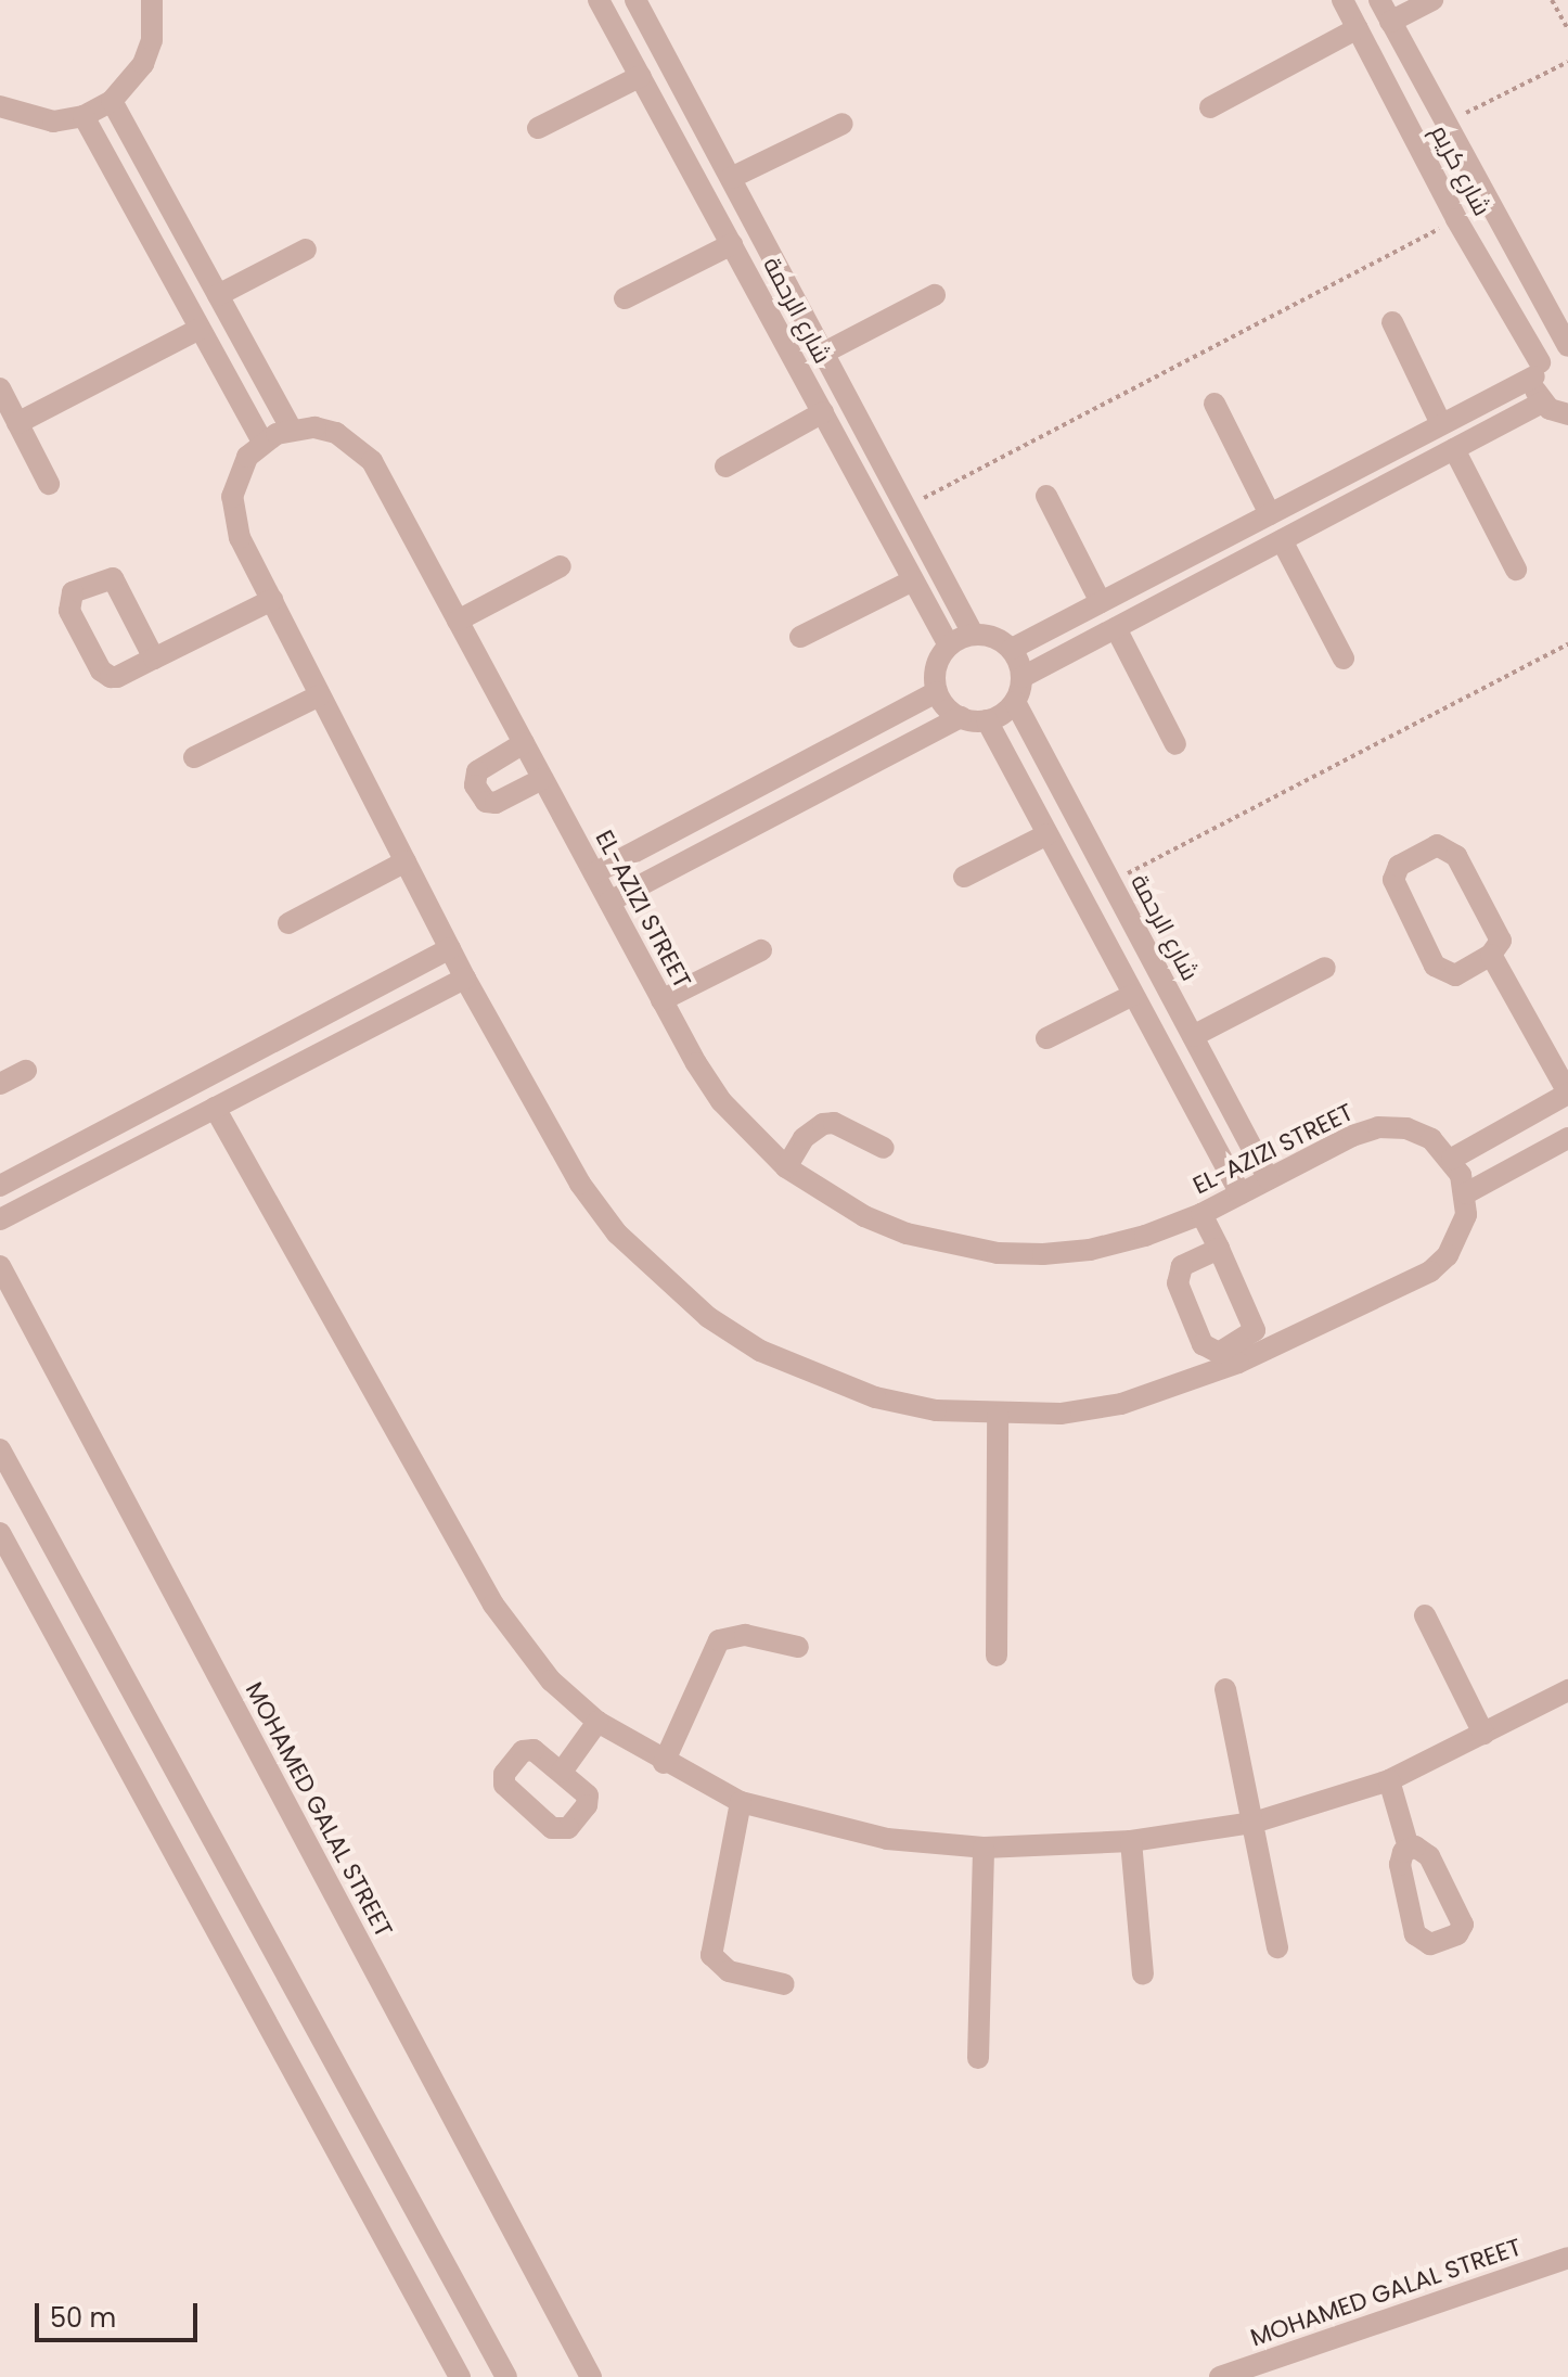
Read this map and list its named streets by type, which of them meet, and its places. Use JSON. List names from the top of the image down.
{
  "streets": {
    "street": [
      "شارع كريم",
      "شارع الرحمة",
      "EL-AZIZI STREET",
      "MOHAMED GALAL STREET"
    ]
  },
  "crossings": [
    ["شارع الرحمة", "EL-AZIZI STREET"]
  ],
  "scale_bar": "50 m"
}
